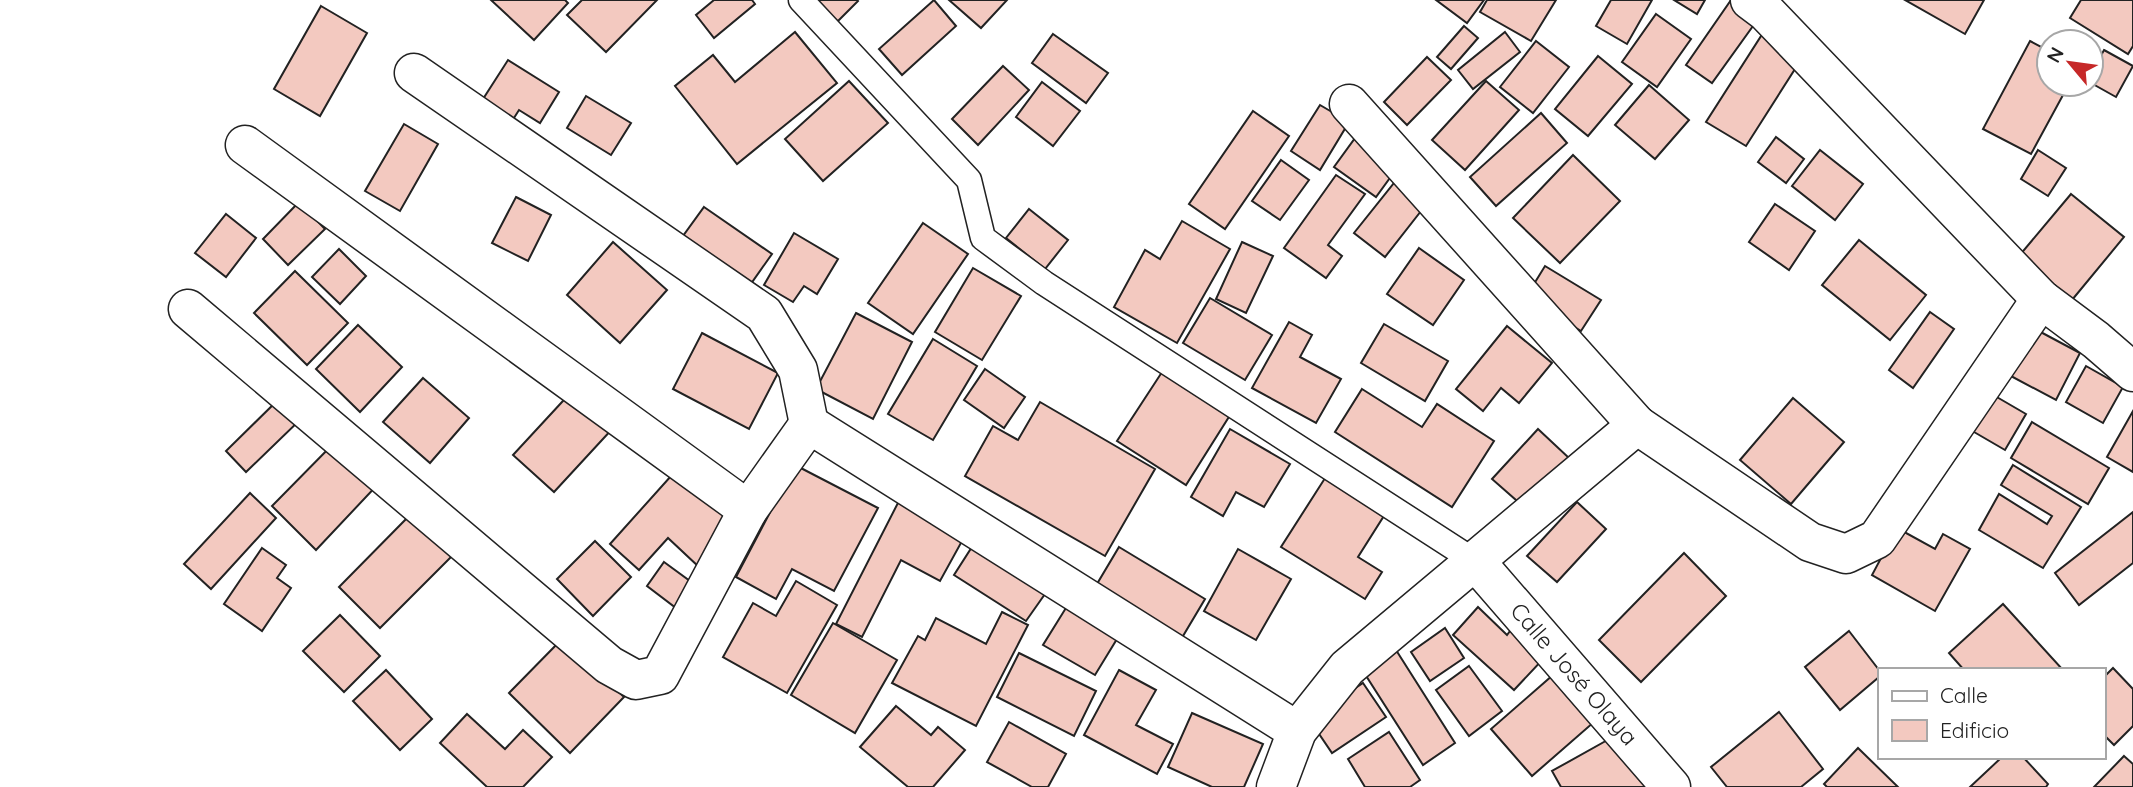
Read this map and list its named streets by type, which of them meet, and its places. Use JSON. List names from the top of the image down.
{
  "streets": {
    "street": ["Calle José Olaya"]
  },
  "legend": ["Calle", "Edificio"],
  "north": "top left"
}
